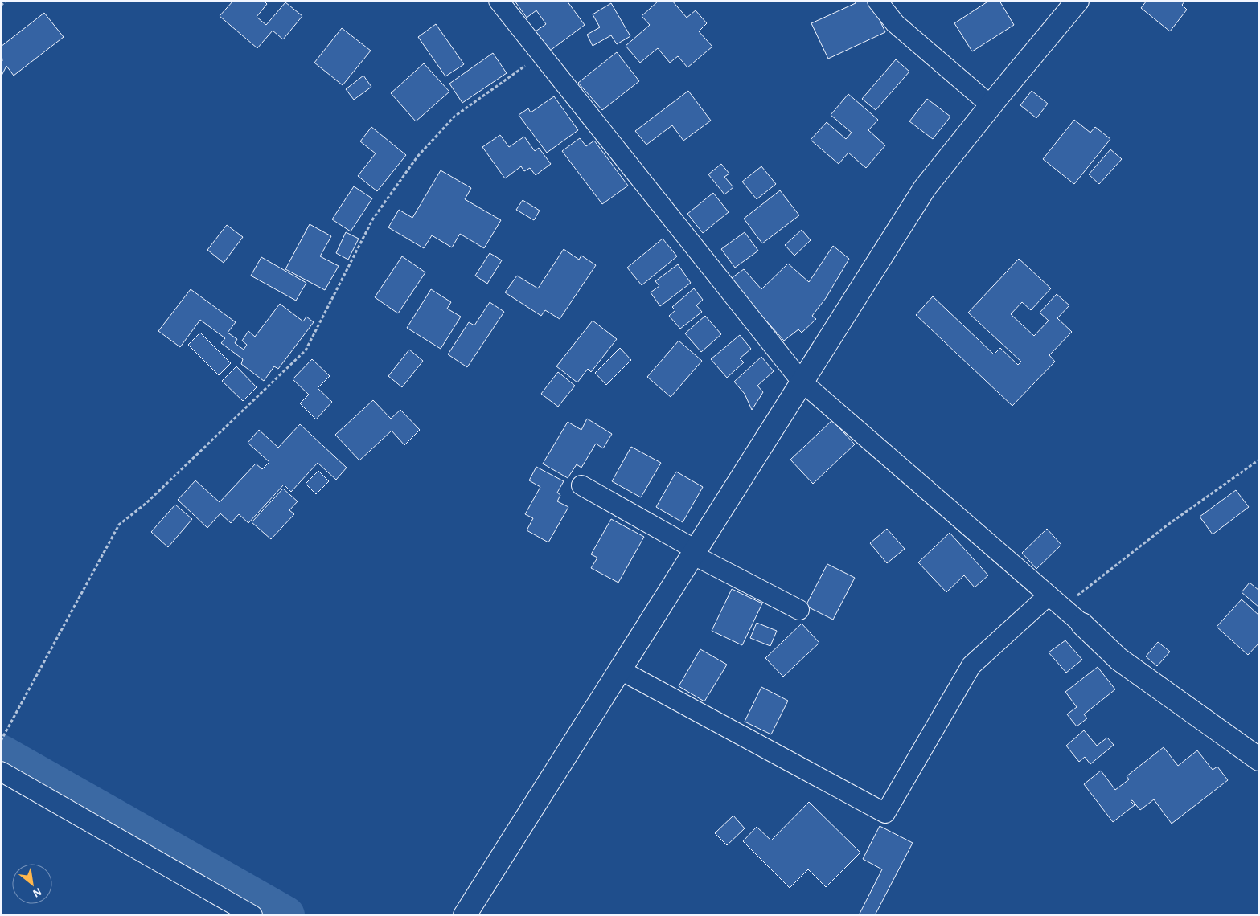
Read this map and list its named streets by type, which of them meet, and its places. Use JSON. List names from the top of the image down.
{
  "north": "bottom right"
}
